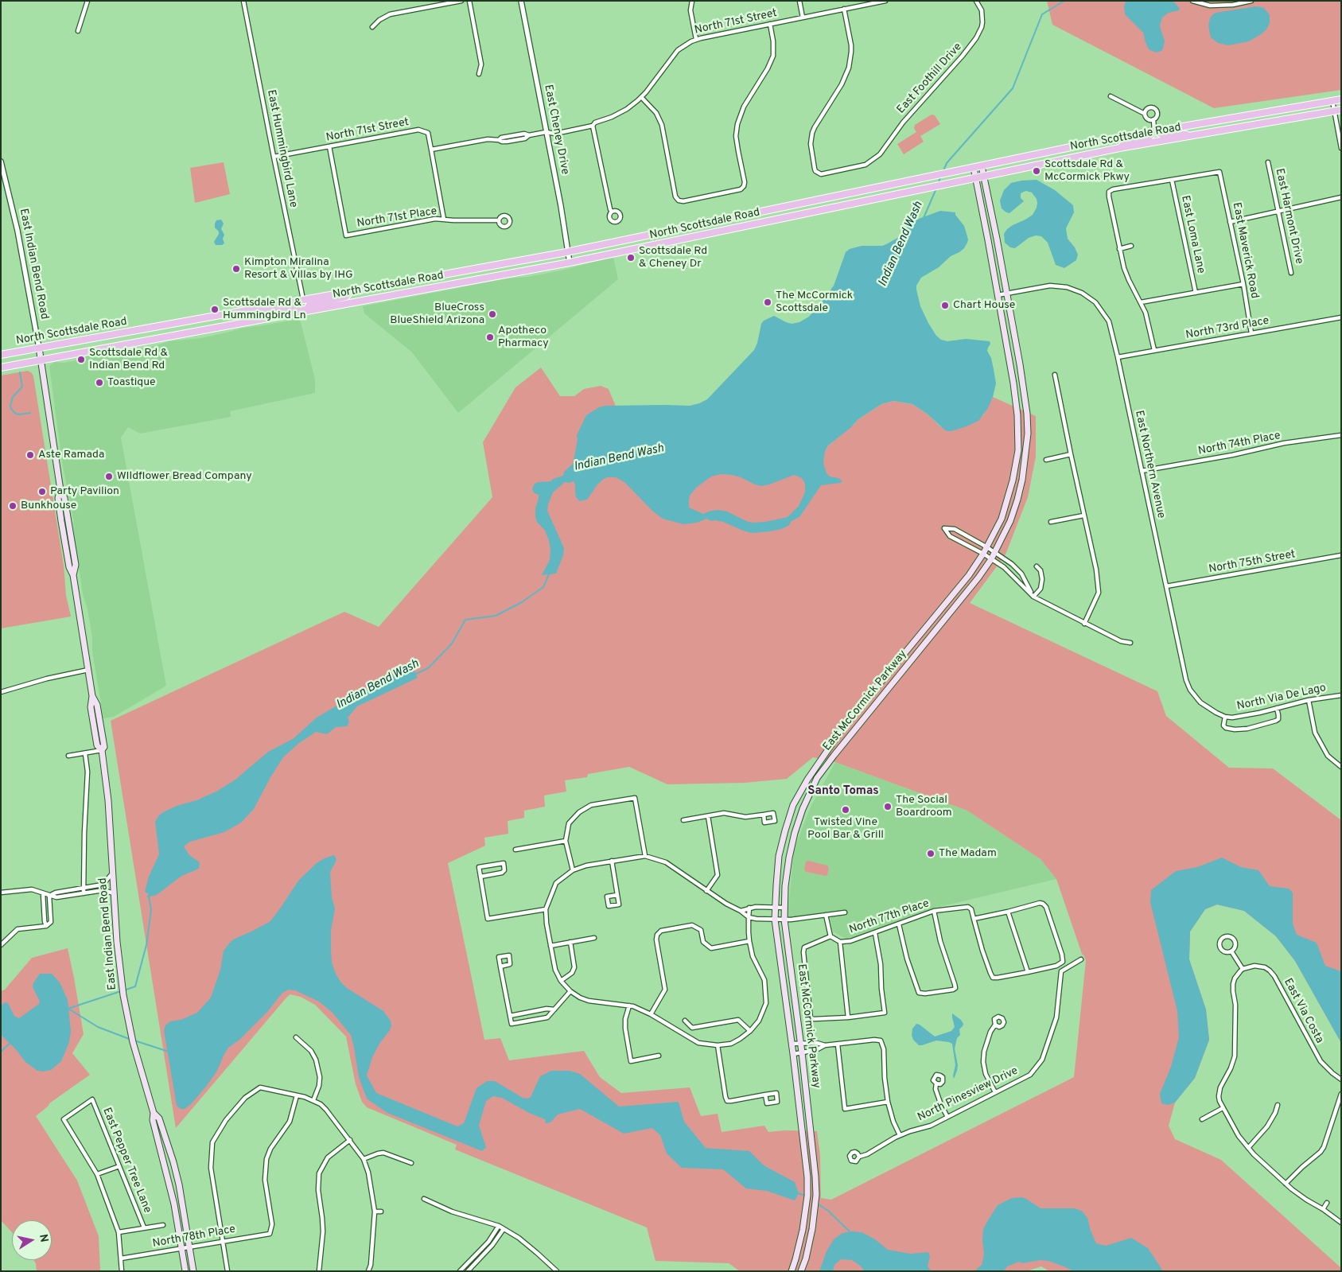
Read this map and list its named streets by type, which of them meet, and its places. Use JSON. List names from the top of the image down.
{
  "streets": {
    "main road": ["North Scottsdale Road", "East Indian Bend Road", "East McCormick Parkway"],
    "street": [
      "North 71st Street",
      "East Foothill Drive",
      "East Cheney Drive",
      "East Hummingbird Lane",
      "East Harmont Drive",
      "North 71st Place",
      "East Loma Lane",
      "East Maverick Road",
      "North 73rd Place",
      "North 74th Place",
      "East Northern Avenue",
      "North 75th Street",
      "North Via De Lago",
      "North 77th Place",
      "East Via Costa",
      "North Pinesview Drive",
      "East Pepper Tree Lane",
      "North 78th Place"
    ]
  },
  "crossings": [
    ["North 71st Street", "East Foothill Drive"],
    ["North 71st Street", "East Cheney Drive"],
    ["North 71st Street", "East Hummingbird Lane"],
    ["North 71st Street", "North 71st Place"],
    ["East Cheney Drive", "North Scottsdale Road"],
    ["North Scottsdale Road", "East Hummingbird Lane"],
    ["North Scottsdale Road", "East Indian Bend Road"],
    ["North Scottsdale Road", "East McCormick Parkway"],
    ["East Loma Lane", "East Maverick Road"],
    ["East Maverick Road", "North 73rd Place"],
    ["East Indian Bend Road", "North 78th Place"],
    ["North 73rd Place", "East Northern Avenue"],
    ["North 74th Place", "East Northern Avenue"],
    ["East Northern Avenue", "North 75th Street"],
    ["East Northern Avenue", "North Via De Lago"],
    ["East Northern Avenue", "East McCormick Parkway"]
  ],
  "districts": ["Santo Tomas"],
  "water": ["Indian Bend Wash"],
  "places": [
    "Scottsdale Rd & McCormick Pkwy",
    "Scottsdale Rd & Cheney Dr",
    "Kimpton Miralina Resort & Villas by IHG",
    "The McCormick Scottsdale",
    "Chart House",
    "Scottsdale Rd & Hummingbird Ln",
    "BlueCross BlueShield Arizona",
    "Apotheco Pharmacy",
    "Scottsdale Rd & Indian Bend Rd",
    "Toastique",
    "Aste Ramada",
    "WIldflower Bread Company",
    "Party Pavilion",
    "Bunkhouse",
    "The Social Boardroom",
    "Twisted Vine Pool Bar & Grill",
    "The Madam"
  ],
  "north": "right"
}
